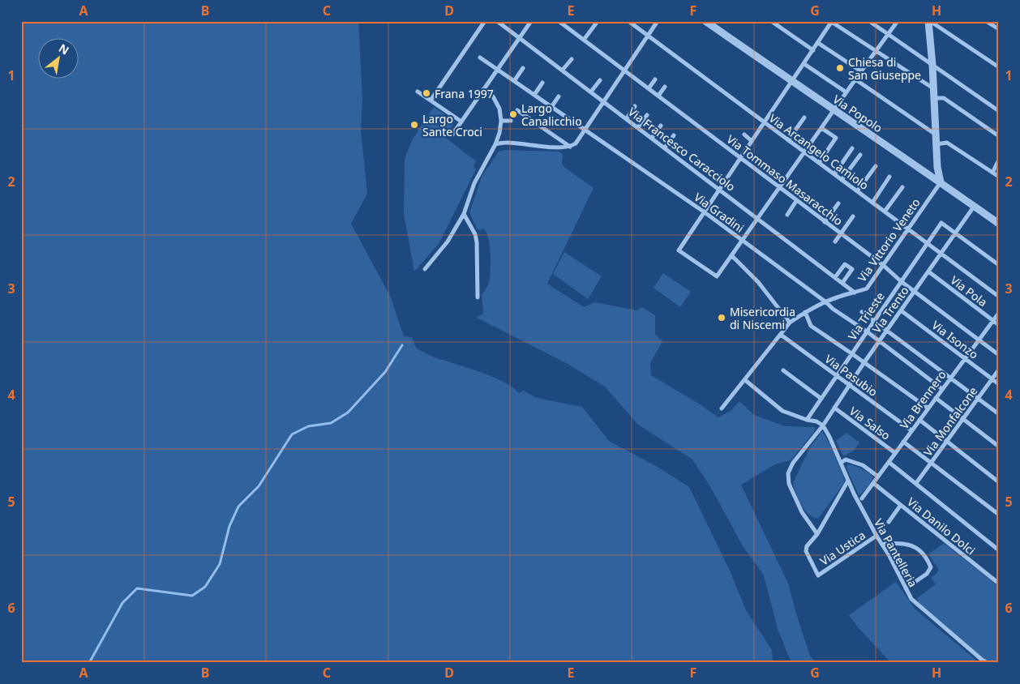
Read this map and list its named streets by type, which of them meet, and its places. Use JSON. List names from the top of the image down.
{
  "streets": {
    "street": [
      "Via Popolo",
      "Via Francesco Caracciolo",
      "Via Arcangelo Camiolo",
      "Via Tommaso Masaracchio",
      "Via Gradini",
      "Via Vittorio Veneto",
      "Via Pola",
      "Via Trento",
      "Via Trieste",
      "Via Isonzo",
      "Via Pasubio",
      "Via Brennero",
      "Via Monfalcone",
      "Via Salso",
      "Via Danilo Dolci",
      "Via Ustica",
      "Via Pantelleria"
    ]
  },
  "crossings": [
    ["Via Popolo", "Via Vittorio Veneto"],
    ["Via Popolo", "Via Trento"],
    ["Via Francesco Caracciolo", "Via Vittorio Veneto"],
    ["Via Arcangelo Camiolo", "Via Vittorio Veneto"],
    ["Via Arcangelo Camiolo", "Via Trento"],
    ["Via Arcangelo Camiolo", "Via Trieste"],
    ["Via Tommaso Masaracchio", "Via Vittorio Veneto"],
    ["Via Tommaso Masaracchio", "Via Trento"],
    ["Via Tommaso Masaracchio", "Via Trieste"],
    ["Via Tommaso Masaracchio", "Via Brennero"],
    ["Via Gradini", "Via Vittorio Veneto"],
    ["Via Gradini", "Via Trento"],
    ["Via Gradini", "Via Trieste"],
    ["Via Gradini", "Via Brennero"],
    ["Via Vittorio Veneto", "Via Pasubio"],
    ["Via Pola", "Via Trento"],
    ["Via Pola", "Via Brennero"],
    ["Via Trento", "Via Trieste"],
    ["Via Trento", "Via Isonzo"],
    ["Via Trento", "Via Pasubio"],
    ["Via Trento", "Via Salso"],
    ["Via Trento", "Via Ustica"],
    ["Via Trento", "Via Pantelleria"],
    ["Via Trieste", "Via Pasubio"],
    ["Via Isonzo", "Via Brennero"],
    ["Via Isonzo", "Via Monfalcone"],
    ["Via Pasubio", "Via Brennero"],
    ["Via Brennero", "Via Salso"],
    ["Via Brennero", "Via Danilo Dolci"],
    ["Via Ustica", "Via Pantelleria"]
  ],
  "places": [
    "Chiesa di San Giuseppe",
    "Frana 1997",
    "Largo Canalicchio",
    "Largo Sante Croci",
    "Misericordia di Niscemi"
  ],
  "north": "top right",
  "grid": {
    "columns": [
      "A",
      "B",
      "C",
      "D",
      "E",
      "F",
      "G",
      "H"
    ],
    "rows": [
      "1",
      "2",
      "3",
      "4",
      "5",
      "6"
    ]
  }
}
